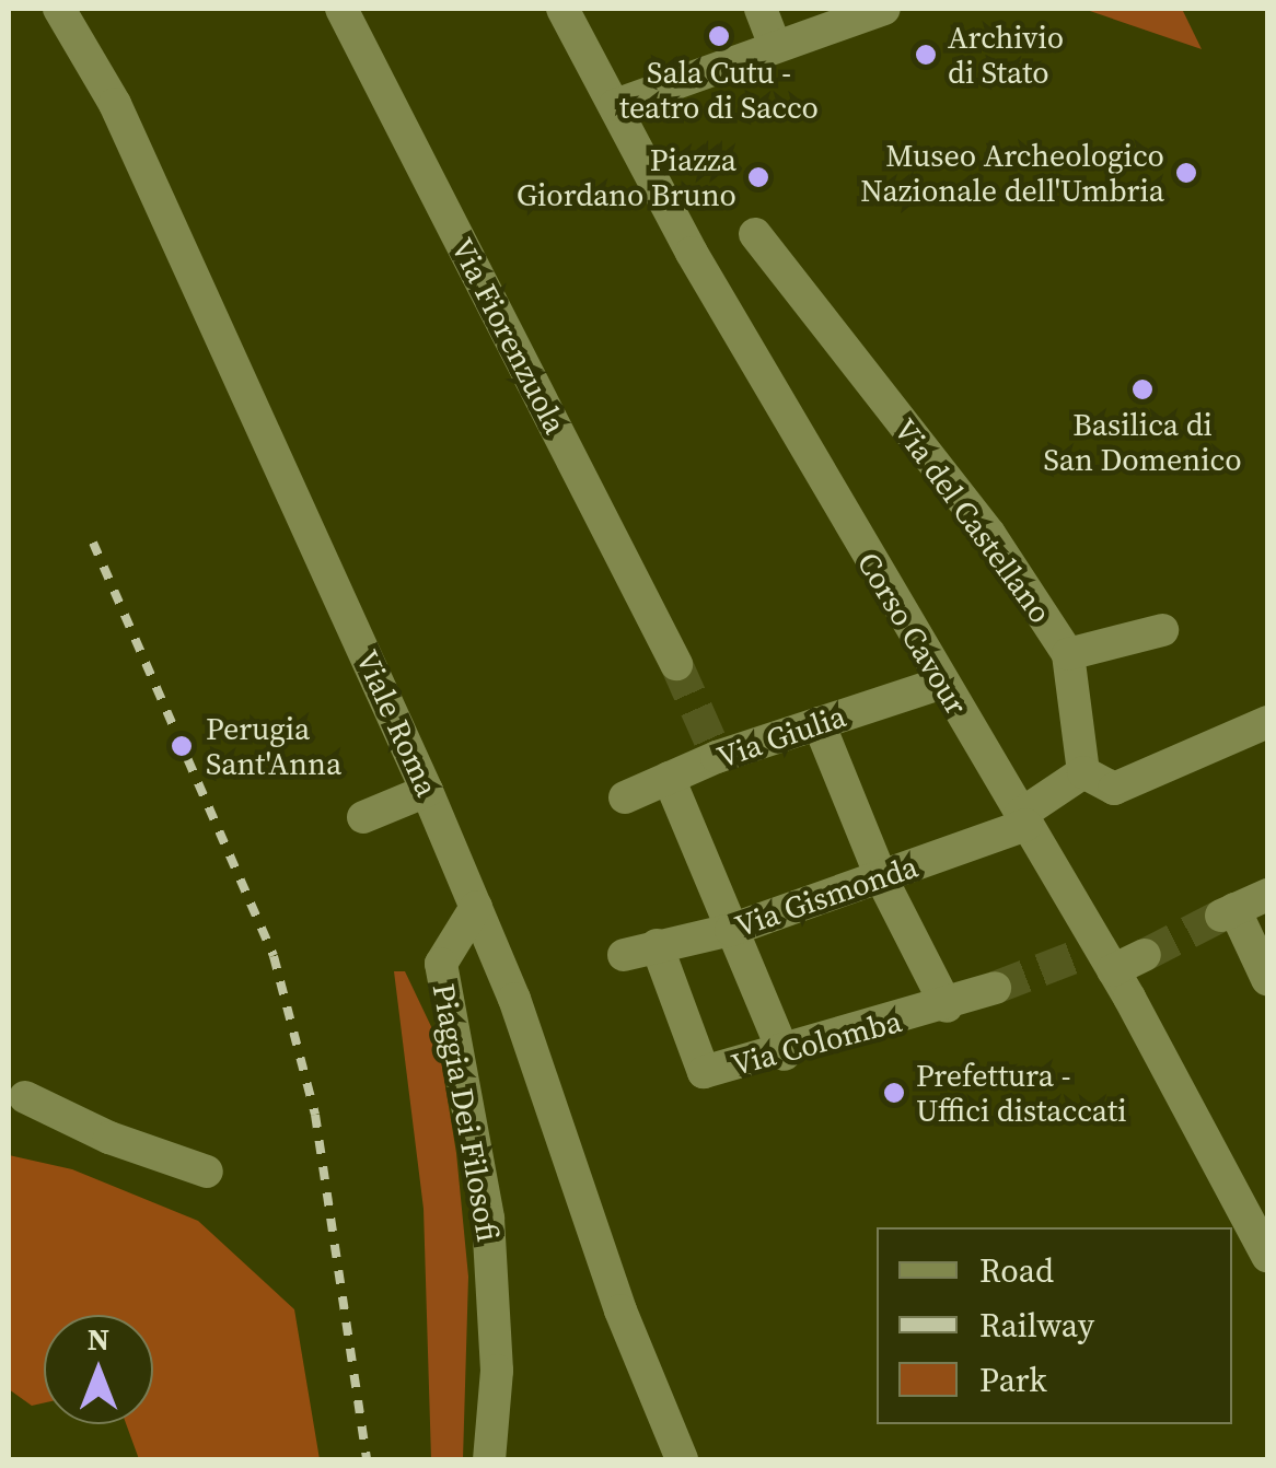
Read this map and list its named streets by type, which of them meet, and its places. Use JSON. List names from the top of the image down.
{
  "streets": {
    "street": [
      "Via Fiorenzuola",
      "Via del Castellano",
      "Corso Cavour",
      "Viale Roma",
      "Via Giulia",
      "Via Gismonda",
      "Via Colomba",
      "Piaggia Dei Filosofi"
    ]
  },
  "crossings": [
    ["Corso Cavour", "Via Giulia"],
    ["Corso Cavour", "Via Gismonda"],
    ["Viale Roma", "Piaggia Dei Filosofi"],
    ["Via Gismonda", "Via Colomba"]
  ],
  "places": [
    "Sala Cutu - teatro di Sacco",
    "Archivio di Stato",
    "Museo Archeologico Nazionale dell'Umbria",
    "Piazza Giordano Bruno",
    "Basilica di San Domenico",
    "Perugia Sant'Anna",
    "Prefettura - Uffici distaccati"
  ],
  "legend": ["Road", "Railway", "Park"],
  "north": "top"
}
